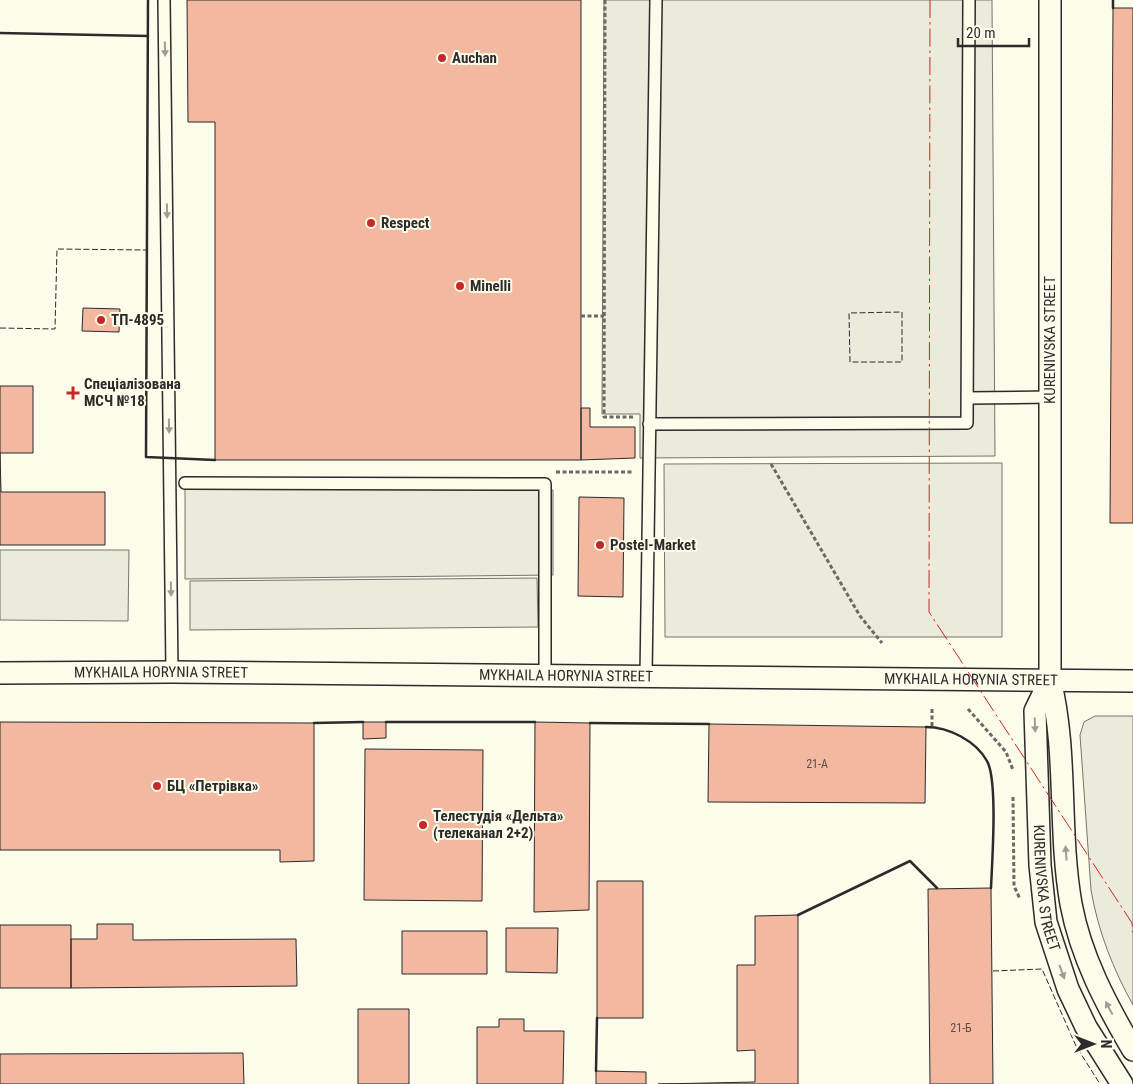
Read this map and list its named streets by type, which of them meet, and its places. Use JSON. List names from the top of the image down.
{
  "streets": {
    "street": ["KURENIVSKA STREET", "MYKHAILA HORYNIA STREET"]
  },
  "crossings": [
    ["KURENIVSKA STREET", "MYKHAILA HORYNIA STREET"]
  ],
  "places": {
    "other": [
      "Auchan",
      "Respect",
      "Minelli",
      "ТП-4895",
      "Postel-Market",
      "БЦ «Петрівка»",
      "Телестудія «Дельта» (телеканал 2+2)"
    ],
    "health": ["Спеціалізована МСЧ №18"]
  },
  "house_numbers": ["21-А", "21-Б"],
  "scale_bar": "20 m",
  "north": "right"
}
